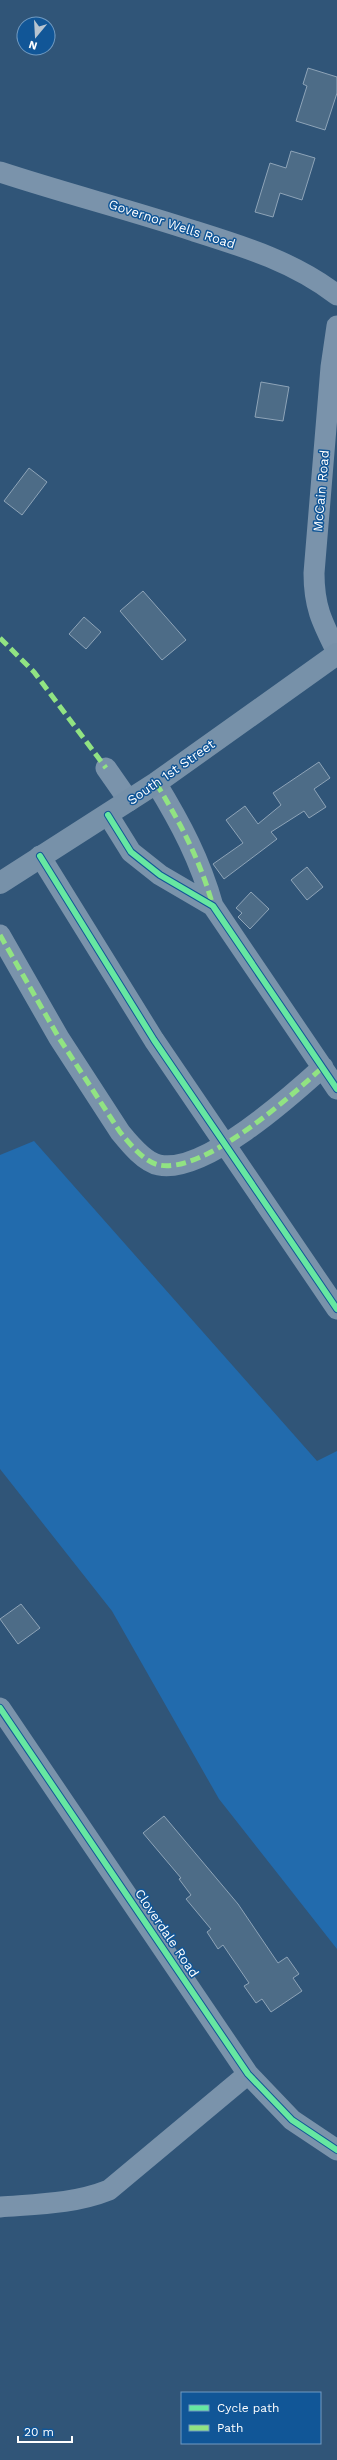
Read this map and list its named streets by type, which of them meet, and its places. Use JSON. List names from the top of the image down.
{
  "streets": {
    "main road": ["South 1st Street"],
    "street": ["Governor Wells Road", "McCain Road", "Cloverdale Road"]
  },
  "crossings": [
    ["McCain Road", "South 1st Street"]
  ],
  "legend": ["Cycle path", "Path"],
  "scale_bar": "20 m",
  "north": "bottom"
}
